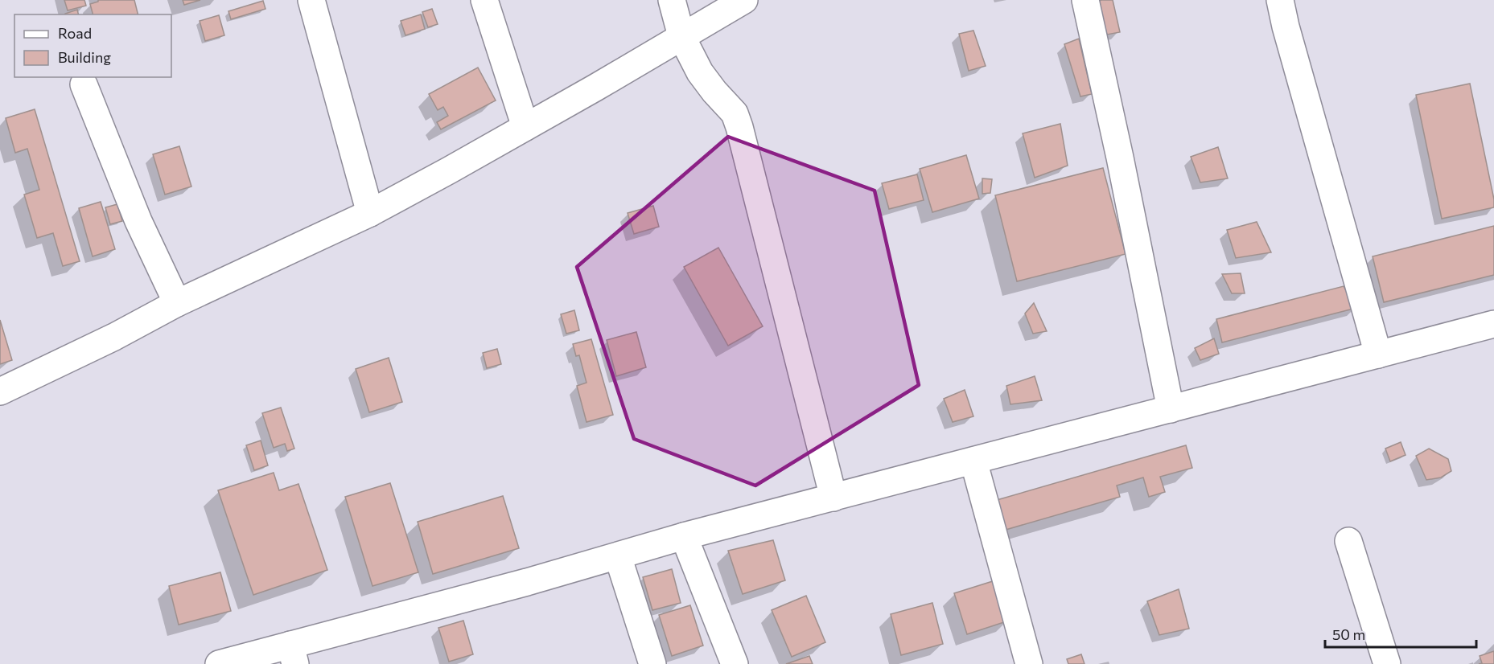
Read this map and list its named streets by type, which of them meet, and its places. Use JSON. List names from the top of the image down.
{
  "legend": ["Road", "Building"],
  "scale_bar": "50 m"
}
